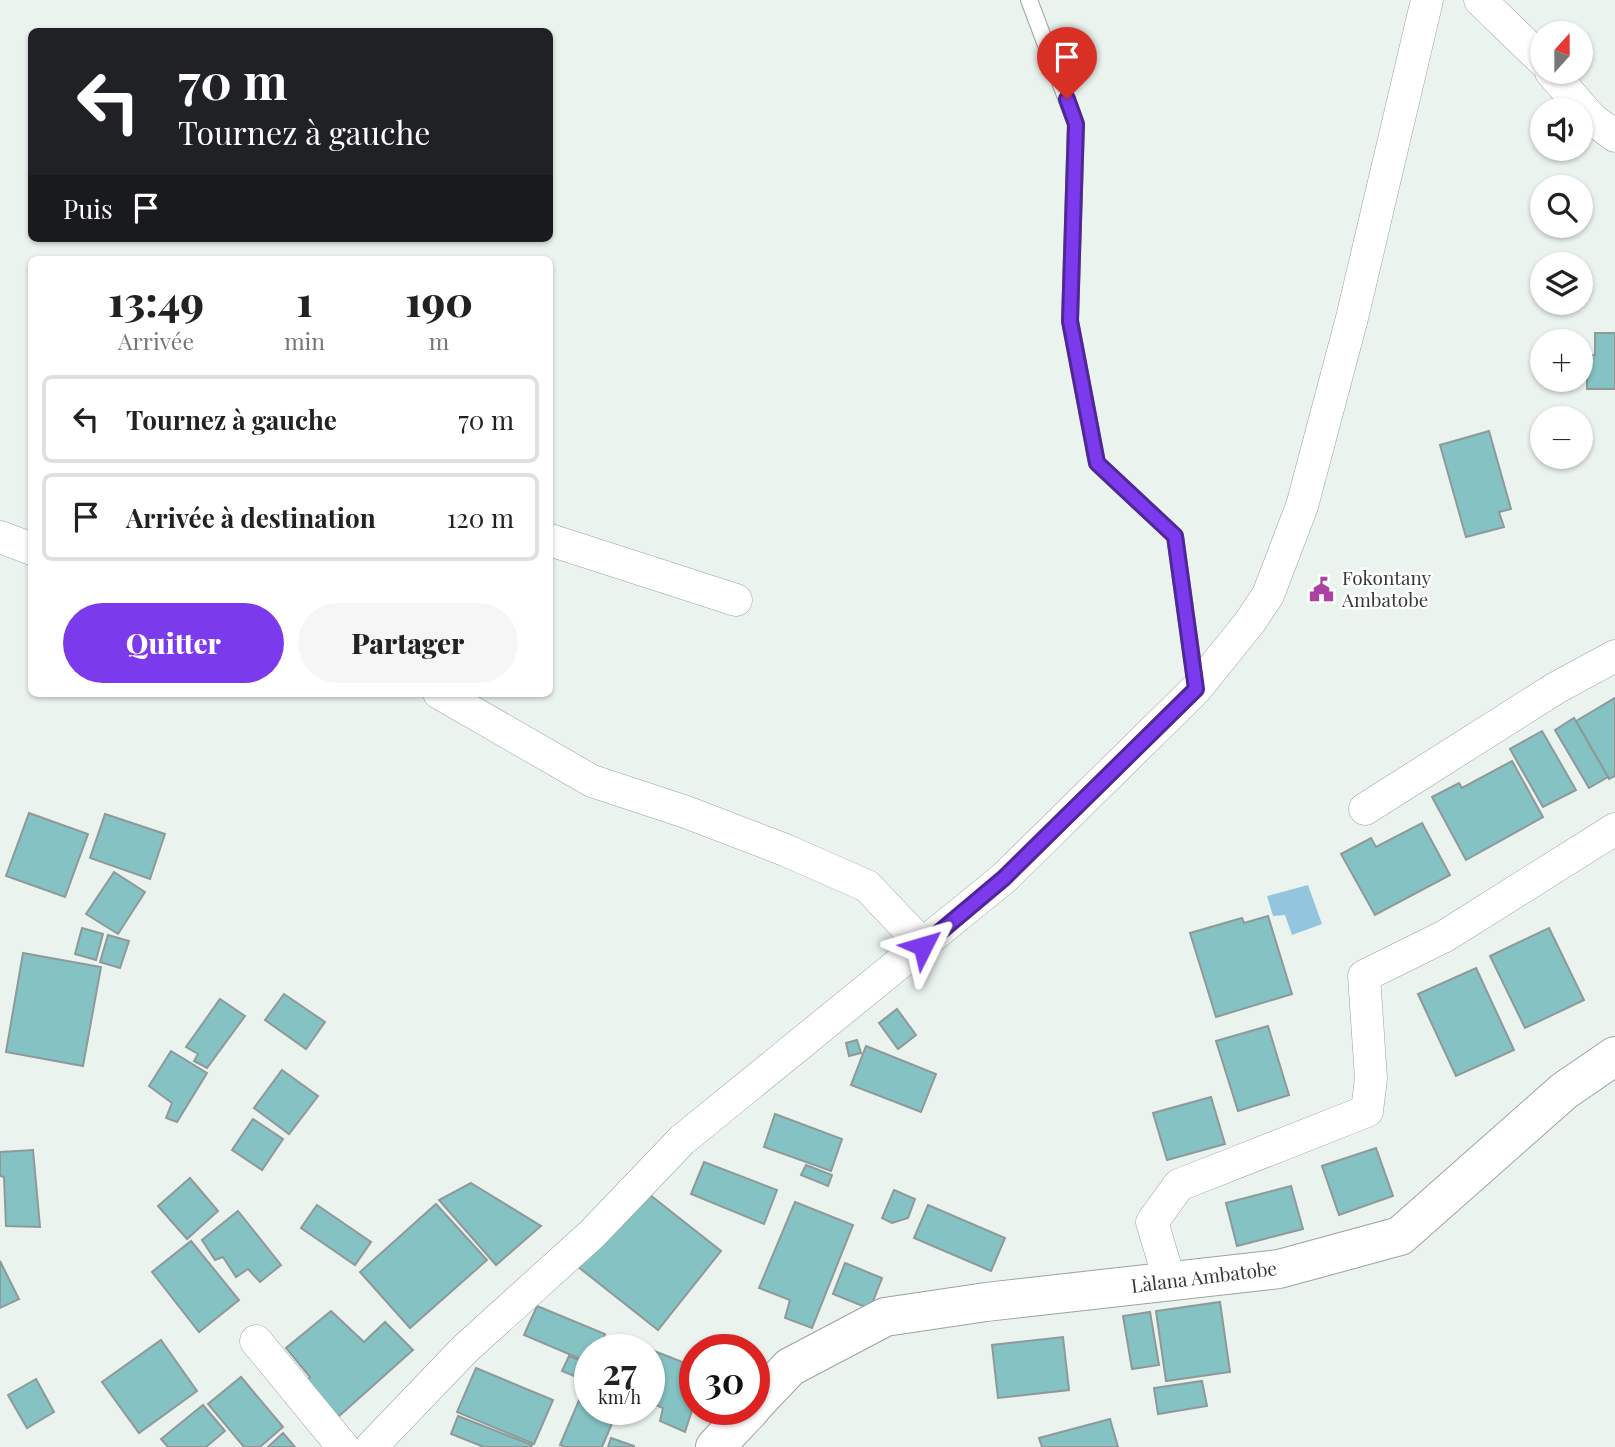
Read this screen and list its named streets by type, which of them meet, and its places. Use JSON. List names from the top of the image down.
{
  "streets": {
    "street": ["Làlana Ambatobe"]
  },
  "places": {
    "public building": ["Fokontany Ambatobe"]
  },
  "north": "top",
  "page": {
    "map_buttons": ["+", "−"],
    "turn": ["70 m", "Tournez à gauche"],
    "then": "Puis",
    "eta": [
      "13:49",
      "Arrivée",
      "1",
      "min",
      "190",
      "m"
    ],
    "list": [
      {
        "name": "Tournez à gauche",
        "value": "70 m"
      },
      {
        "name": "Arrivée à destination",
        "value": "120 m"
      }
    ],
    "buttons": ["Quitter", "Partager"],
    "speed": "27 km/h",
    "limit": "30"
  }
}
